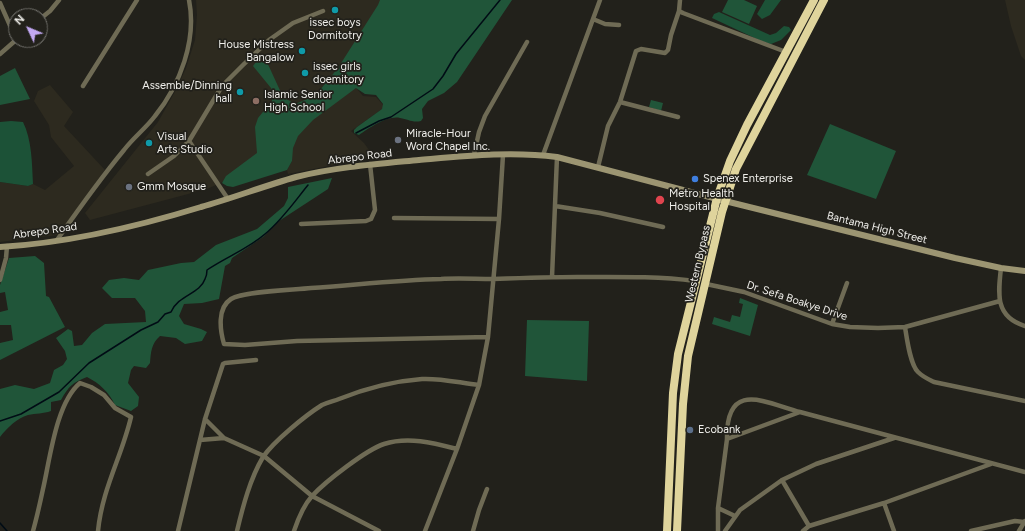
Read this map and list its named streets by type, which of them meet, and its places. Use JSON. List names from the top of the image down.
{
  "streets": {
    "highway": ["Western Bypass"],
    "main road": ["Abrepo Road", "Bantama High Street"],
    "street": ["Dr. Sefa Boakye Drive"]
  },
  "crossings": [
    ["Abrepo Road", "Bantama High Street"],
    ["Abrepo Road", "Western Bypass"],
    ["Bantama High Street", "Western Bypass"],
    ["Western Bypass", "Dr. Sefa Boakye Drive"]
  ],
  "places": [
    "issec boys Dormitotry",
    "House Mistress Bangalow",
    "issec girls doemitory",
    "Assemble/Dinning hall",
    "Islamic Senior High School",
    "Miracle-Hour Word Chapel Inc.",
    "Visual Arts Studio",
    "Spenex Enterprise",
    "Gmm Mosque",
    "Metro Health Hospital",
    "Ecobank"
  ],
  "north": "top left"
}
